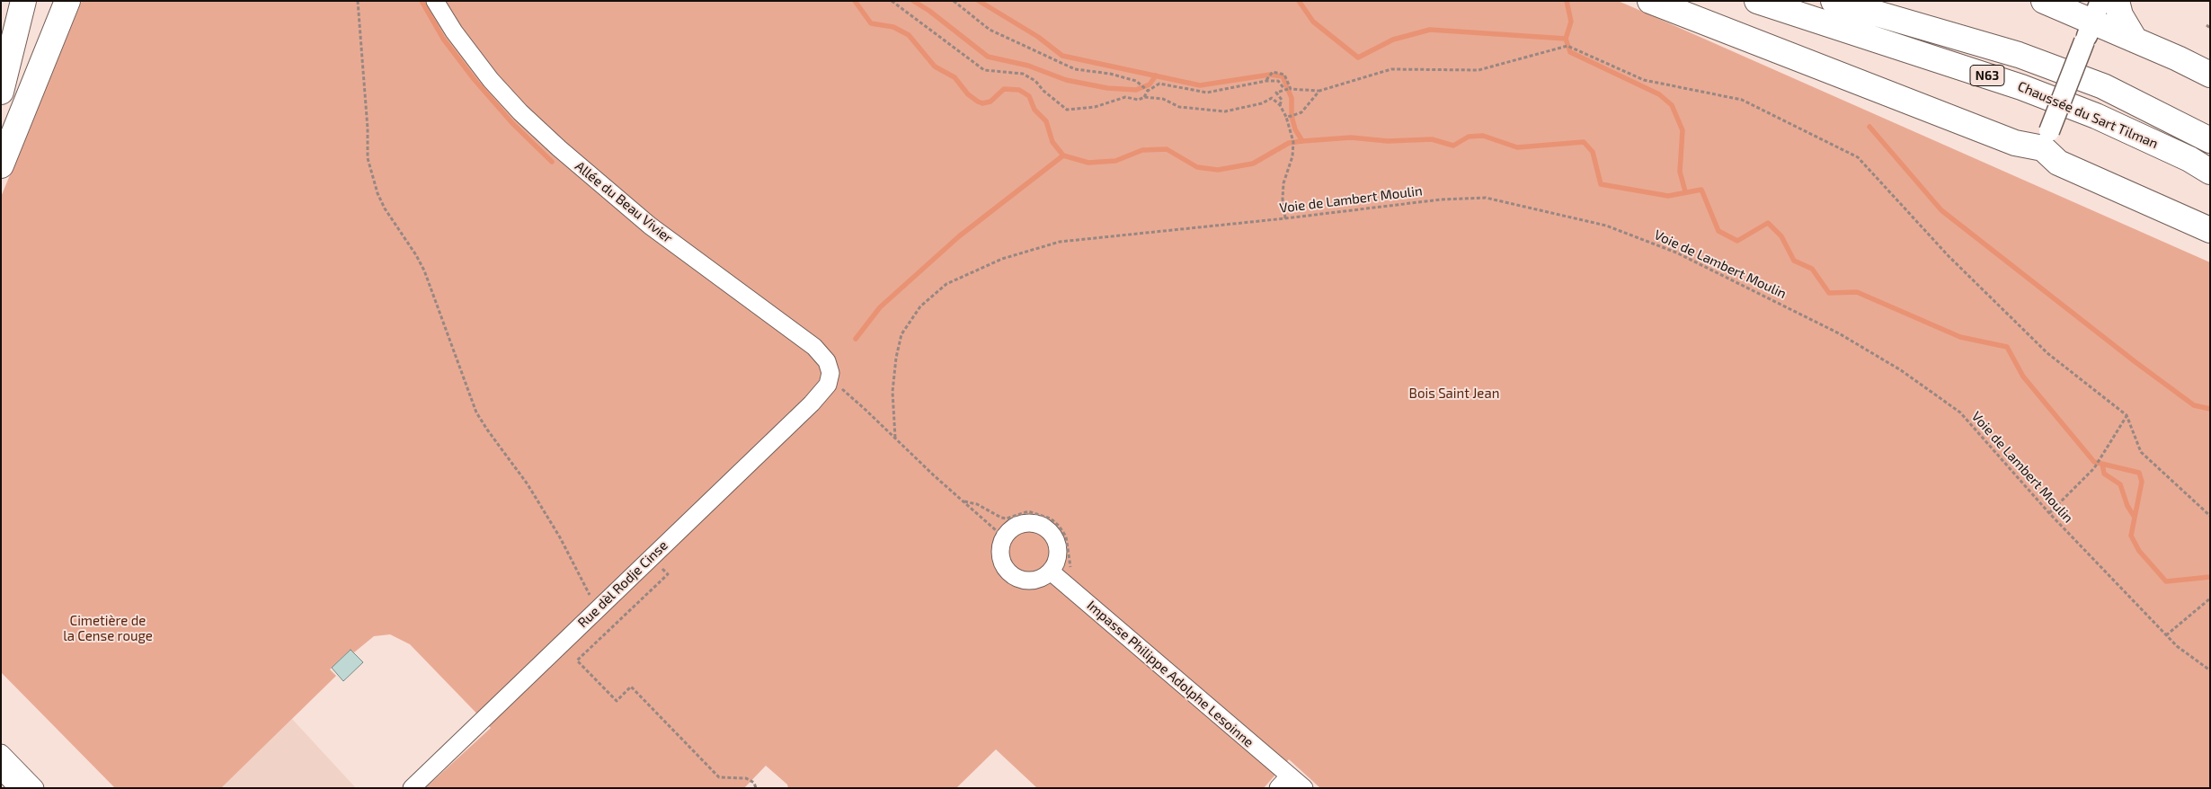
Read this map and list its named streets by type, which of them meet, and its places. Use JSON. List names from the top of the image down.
{
  "streets": {
    "highway": ["N63", "Chaussée du Sart Tilman"],
    "street": ["Allée du Beau Vivier", "Rue dèl Rodje Cinse", "Impasse Philippe Adolphe Lesoinne"],
    "path": ["Voie de Lambert Moulin"]
  },
  "crossings": [
    ["Allée du Beau Vivier", "Rue dèl Rodje Cinse"]
  ],
  "parks": ["Bois Saint Jean", "Cimetière de la Cense rouge"]
}
